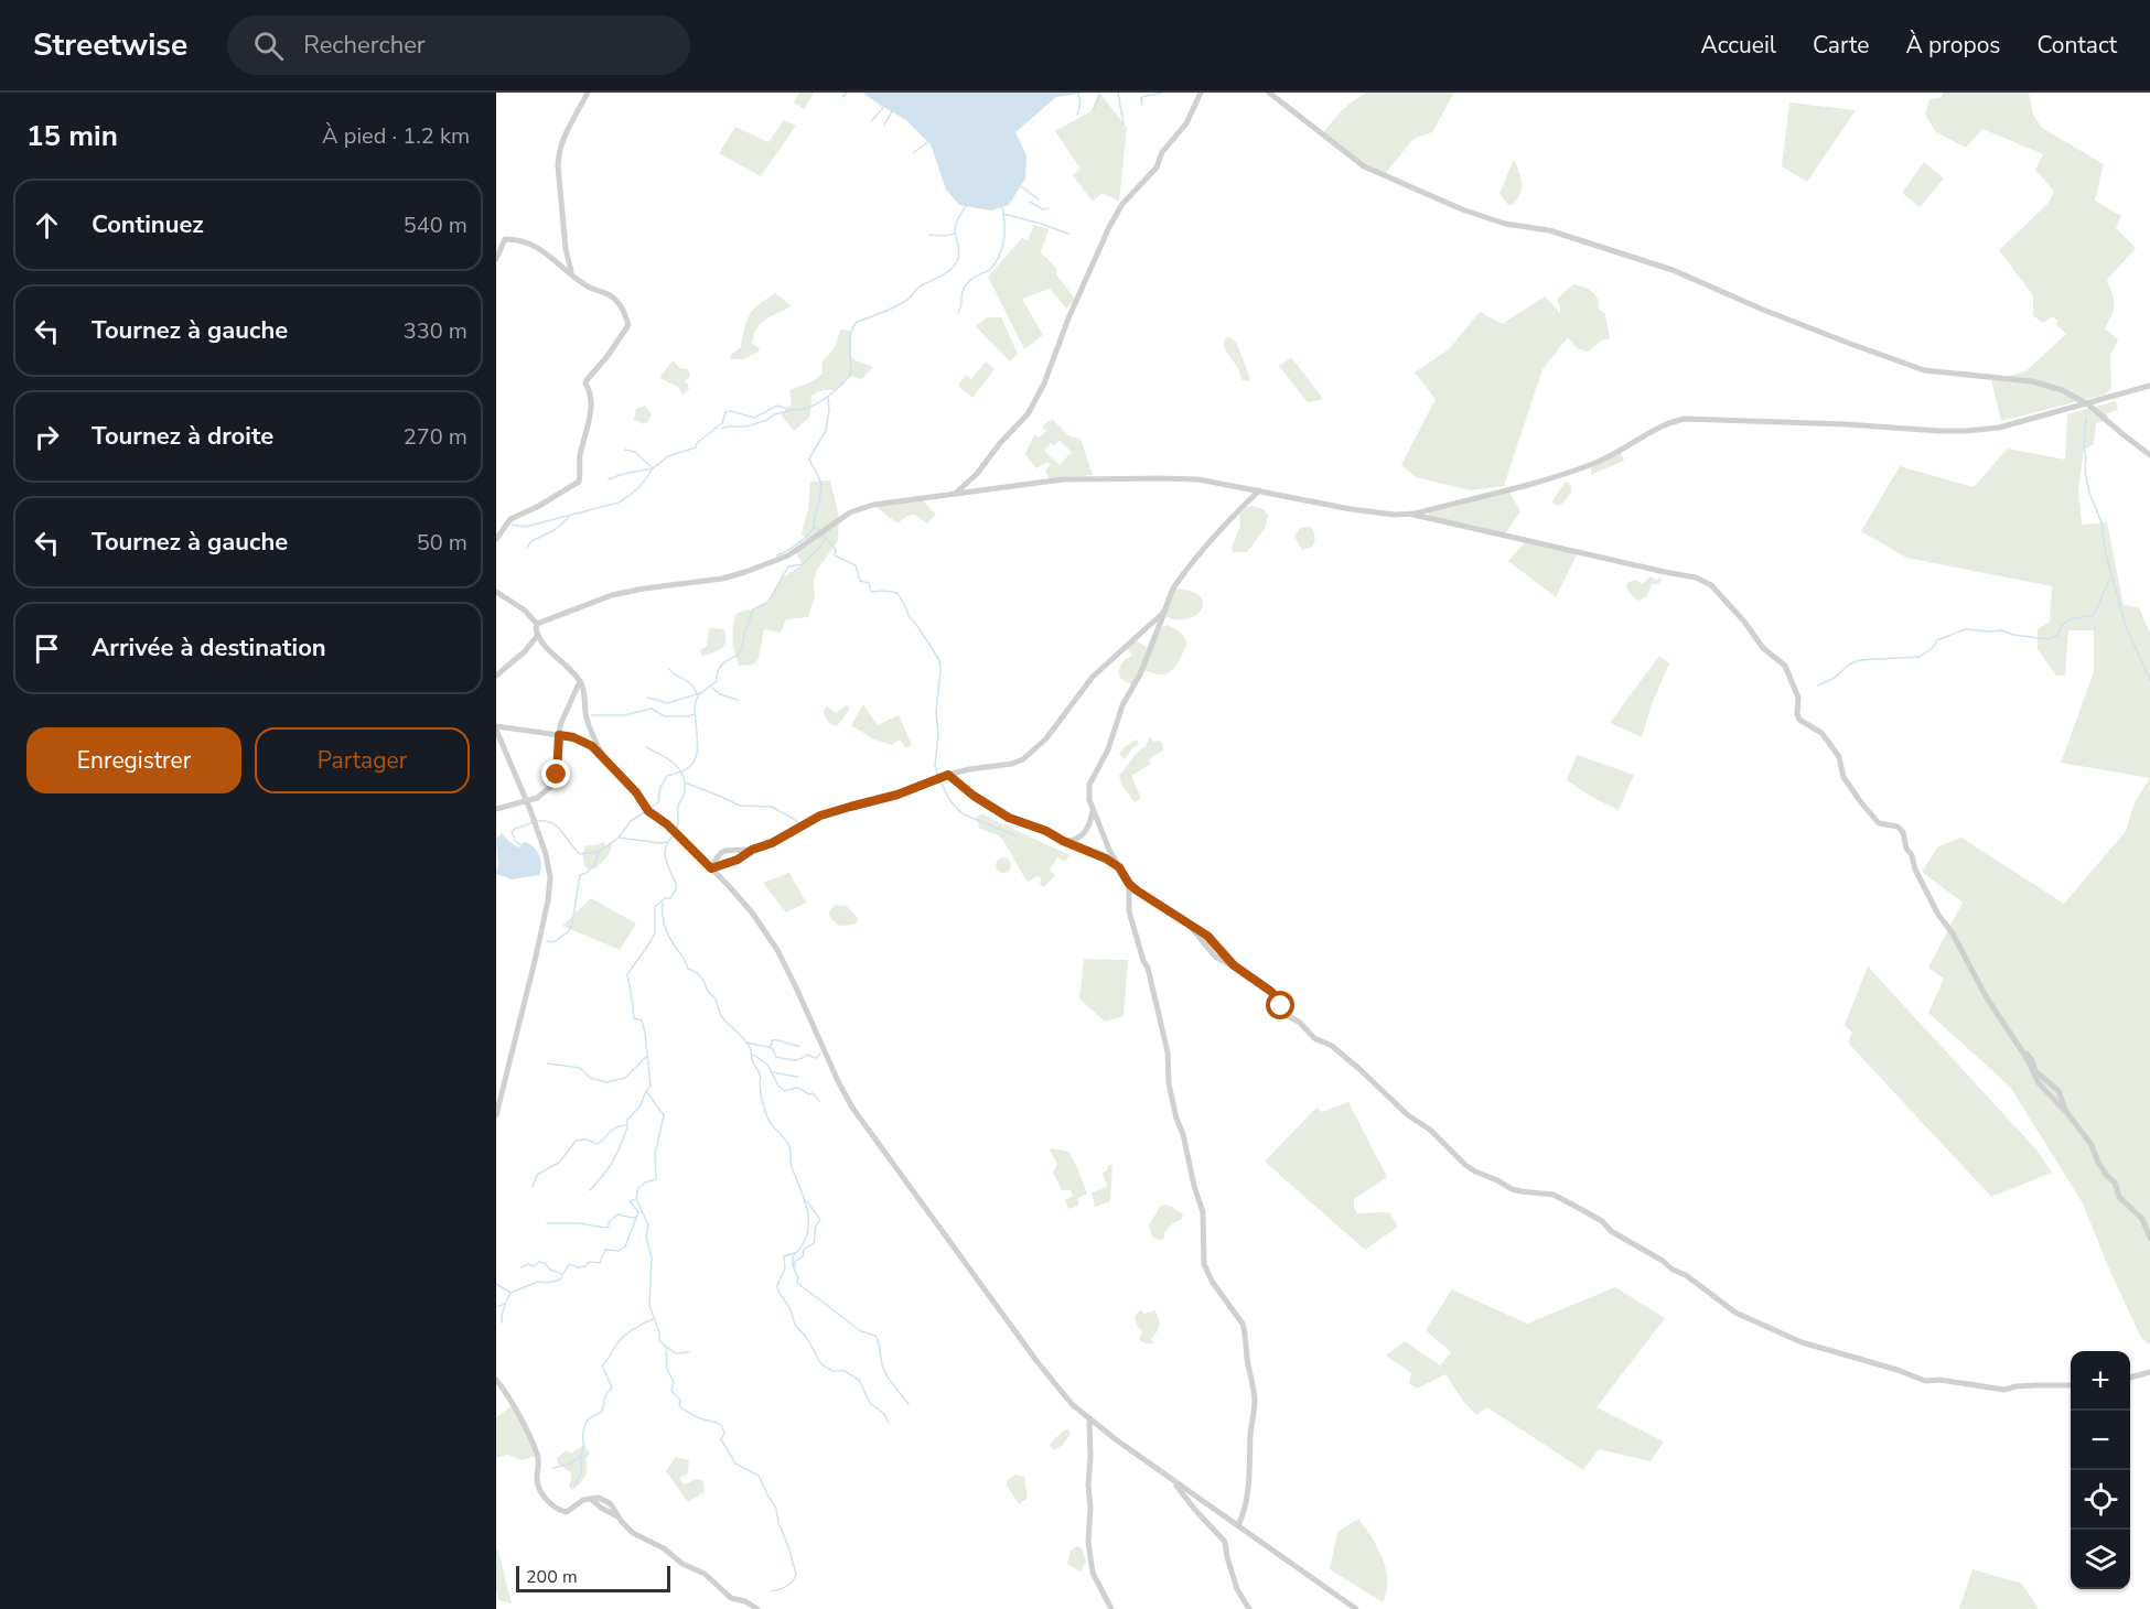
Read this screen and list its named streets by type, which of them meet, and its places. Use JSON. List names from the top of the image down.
{
  "scale_bar": "200 m",
  "page": {
    "header": "Streetwise",
    "search": "Rechercher",
    "nav": [
      "Accueil",
      "Carte",
      "À propos",
      "Contact"
    ],
    "heading": ["15 min", "À pied · 1.2 km"],
    "list": [
      ["Continuez", "540 m"],
      ["Tournez à gauche", "330 m"],
      ["Tournez à droite", "270 m"],
      ["Tournez à gauche", "50 m"],
      "Arrivée à destination"
    ],
    "buttons": ["Enregistrer", "Partager"],
    "map_buttons": ["+", "−"],
    "scale": "200 m"
  }
}
